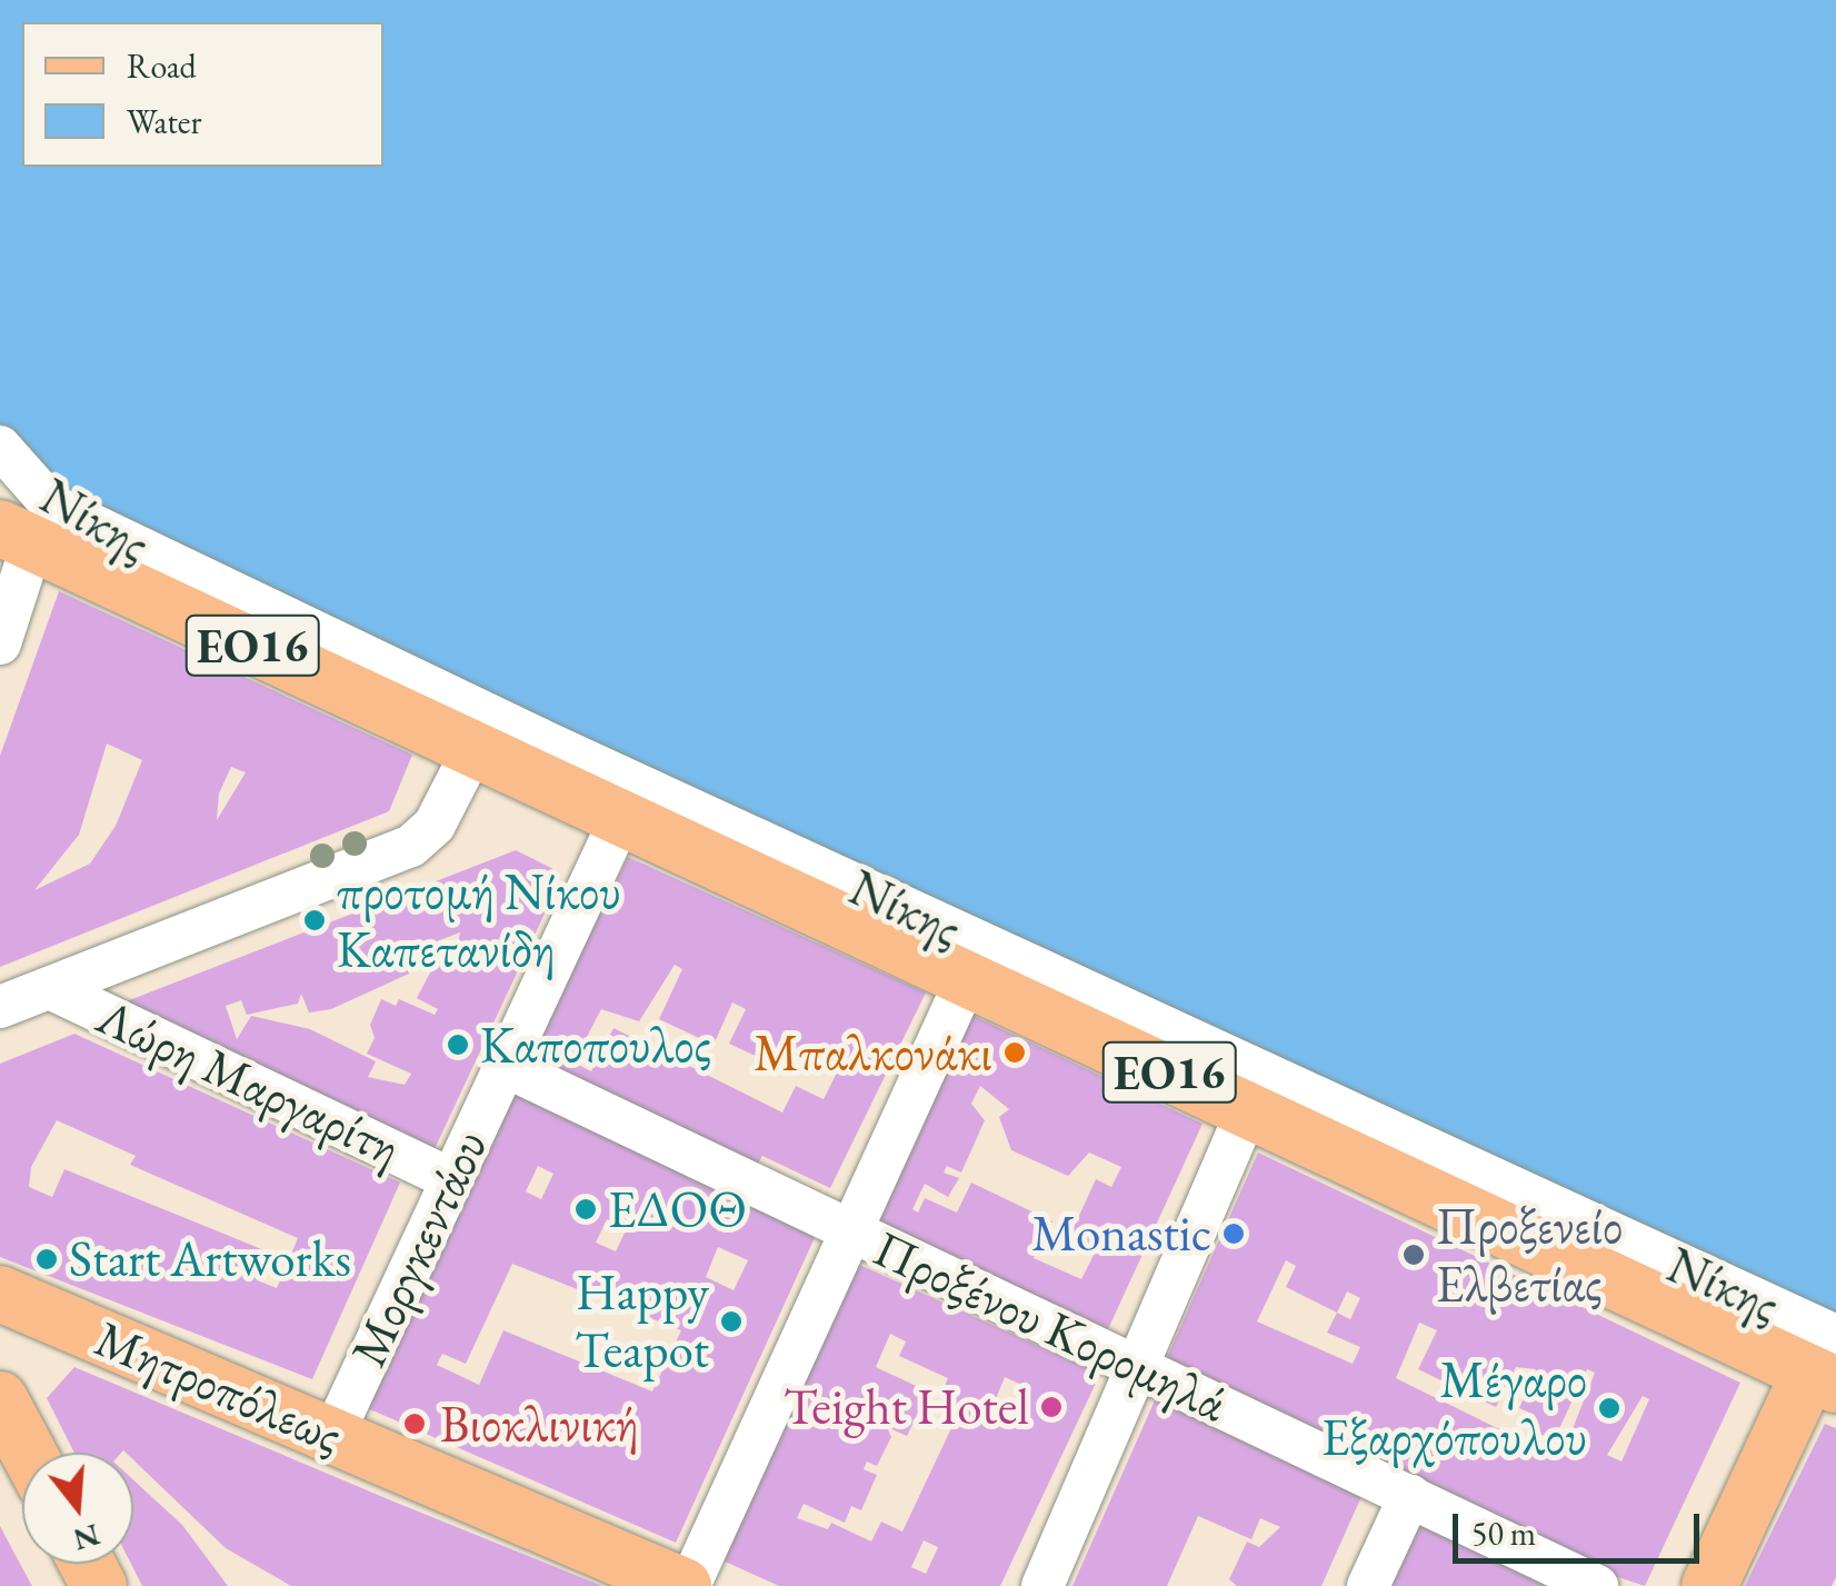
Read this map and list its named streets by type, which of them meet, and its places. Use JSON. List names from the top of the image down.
{
  "streets": {
    "main road": ["Νίκης", "ΕΟ16", "Μητροπόλεως"],
    "street": ["Λώρη Μαργαρίτη", "Μοργκεντάου", "Προξένου Κορομηλά"]
  },
  "crossings": [
    ["Νίκης", "Μοργκεντάου"],
    ["Λώρη Μαργαρίτη", "Μοργκεντάου"],
    ["Μοργκεντάου", "Προξένου Κορομηλά"],
    ["Μοργκεντάου", "Μητροπόλεως"]
  ],
  "places": [
    "προτομή Νίκου Καπετανίδη",
    "Καποπουλος",
    "Μπαλκονάκι",
    "ΕΔΟΘ",
    "Monastic",
    "Προξενείο Ελβετίας",
    "Start Artworks",
    "Happy Teapot",
    "Teight Hotel",
    "Μέγαρο Εξαρχόπουλου",
    "Βιοκλινική"
  ],
  "legend": ["Road", "Water"],
  "scale_bar": "50 m",
  "north": "bottom"
}
